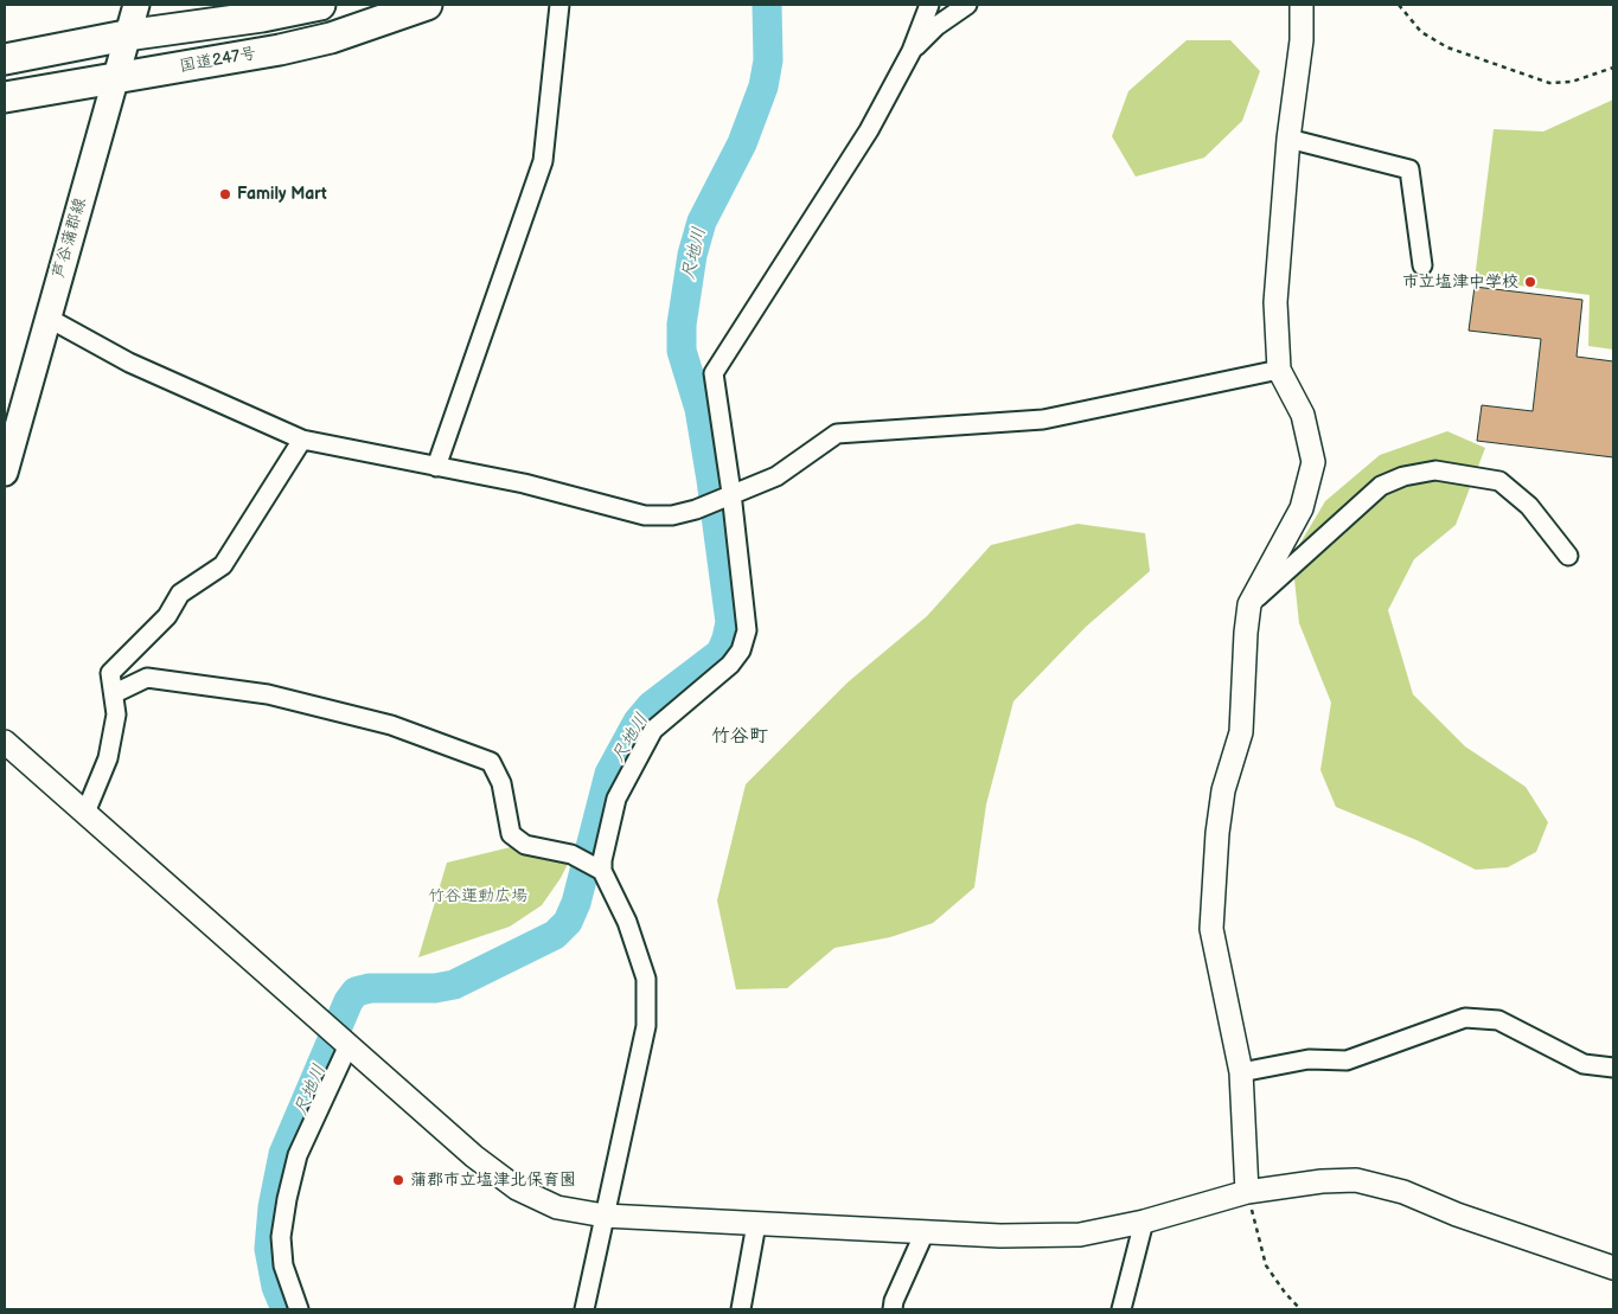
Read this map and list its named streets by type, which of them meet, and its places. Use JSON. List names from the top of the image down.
{
  "streets": {
    "highway": ["国道247号"],
    "main road": ["芦谷蒲郡線"]
  },
  "crossings": [
    ["国道247号", "芦谷蒲郡線"]
  ],
  "districts": ["竹谷町"],
  "water": ["尺地川"],
  "parks": ["竹谷運動広場"],
  "places": ["Family Mart", "市立塩津中学校", "蒲郡市立塩津北保育園"]
}
